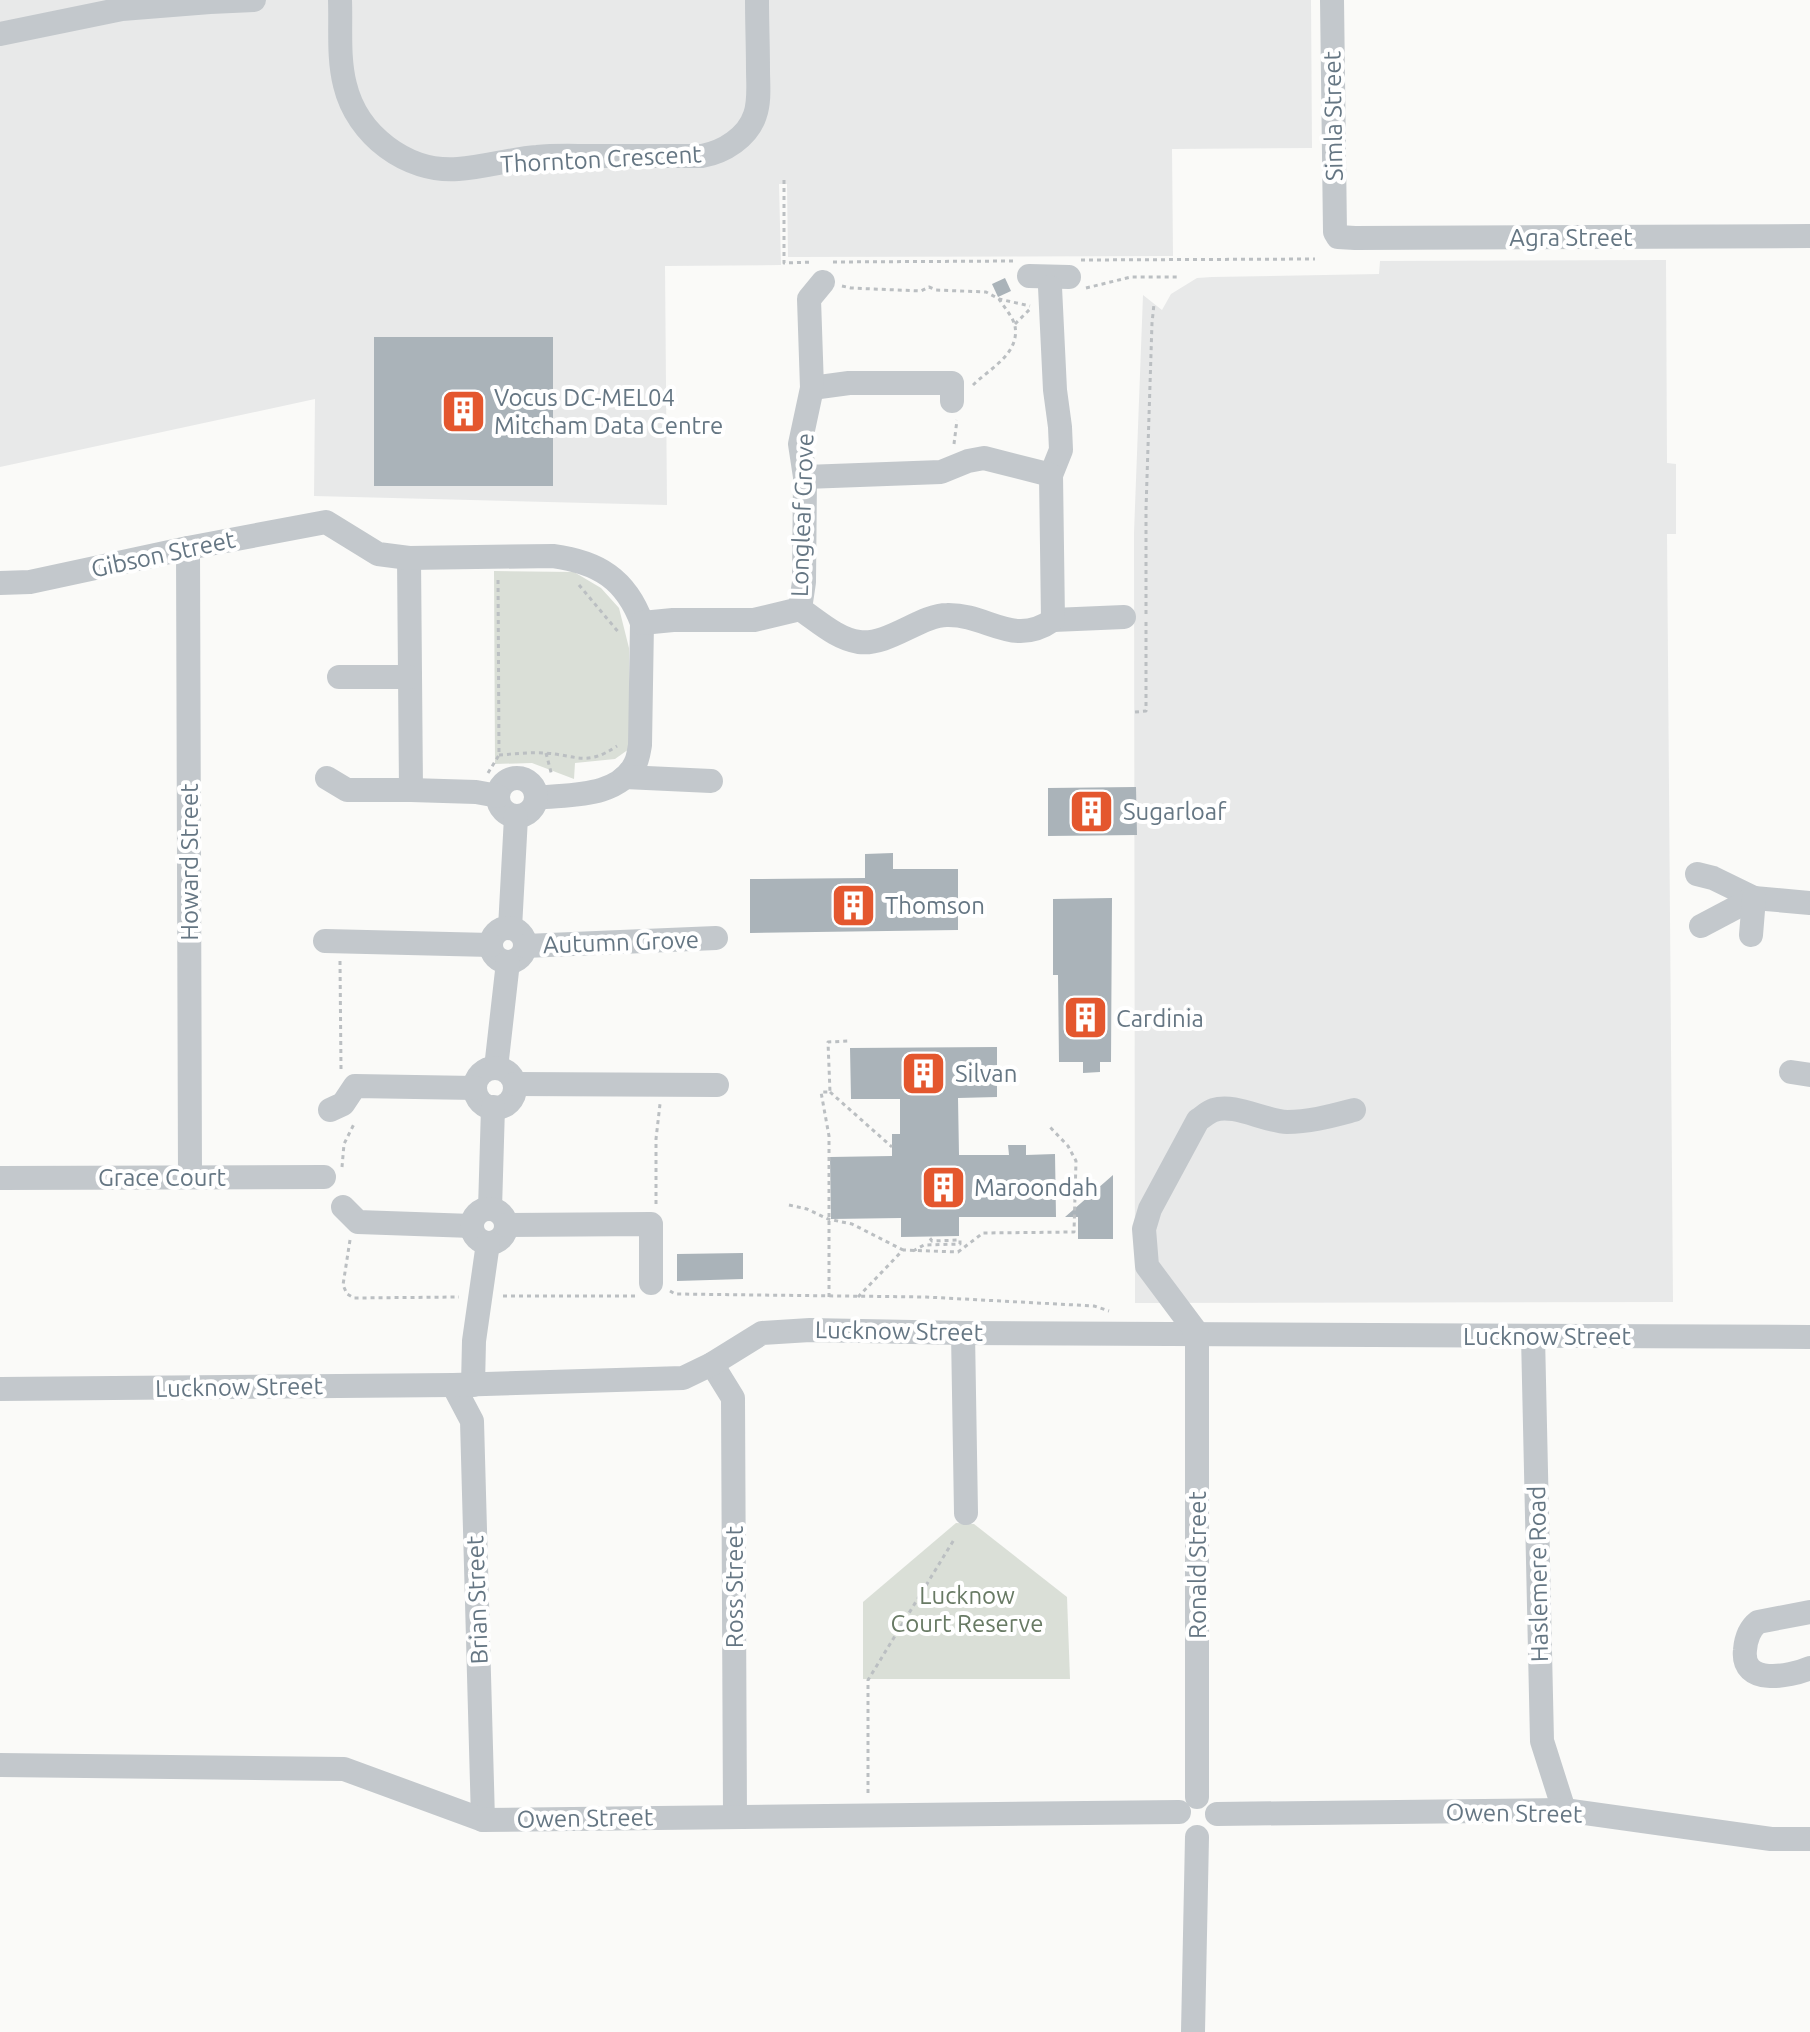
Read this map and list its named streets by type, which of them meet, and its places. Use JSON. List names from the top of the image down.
{
  "streets": {
    "street": [
      "Simla Street",
      "Thornton Crescent",
      "Agra Street",
      "Longleaf Grove",
      "Gibson Street",
      "Howard Street",
      "Autumn Grove",
      "Grace Court",
      "Lucknow Street",
      "Ronald Street",
      "Haslemere Road",
      "Ross Street",
      "Brian Street",
      "Owen Street"
    ]
  },
  "crossings": [
    ["Simla Street", "Agra Street"],
    ["Gibson Street", "Howard Street"],
    ["Howard Street", "Grace Court"],
    ["Lucknow Street", "Ronald Street"],
    ["Lucknow Street", "Haslemere Road"],
    ["Lucknow Street", "Ross Street"],
    ["Lucknow Street", "Brian Street"],
    ["Ronald Street", "Owen Street"],
    ["Haslemere Road", "Owen Street"],
    ["Ross Street", "Owen Street"],
    ["Brian Street", "Owen Street"]
  ],
  "parks": ["Lucknow Court Reserve"],
  "places": {
    "building": [
      "Vocus DC-MEL04 Mitcham Data Centre",
      "Sugarloaf",
      "Thomson",
      "Cardinia",
      "Silvan",
      "Maroondah"
    ]
  }
}
